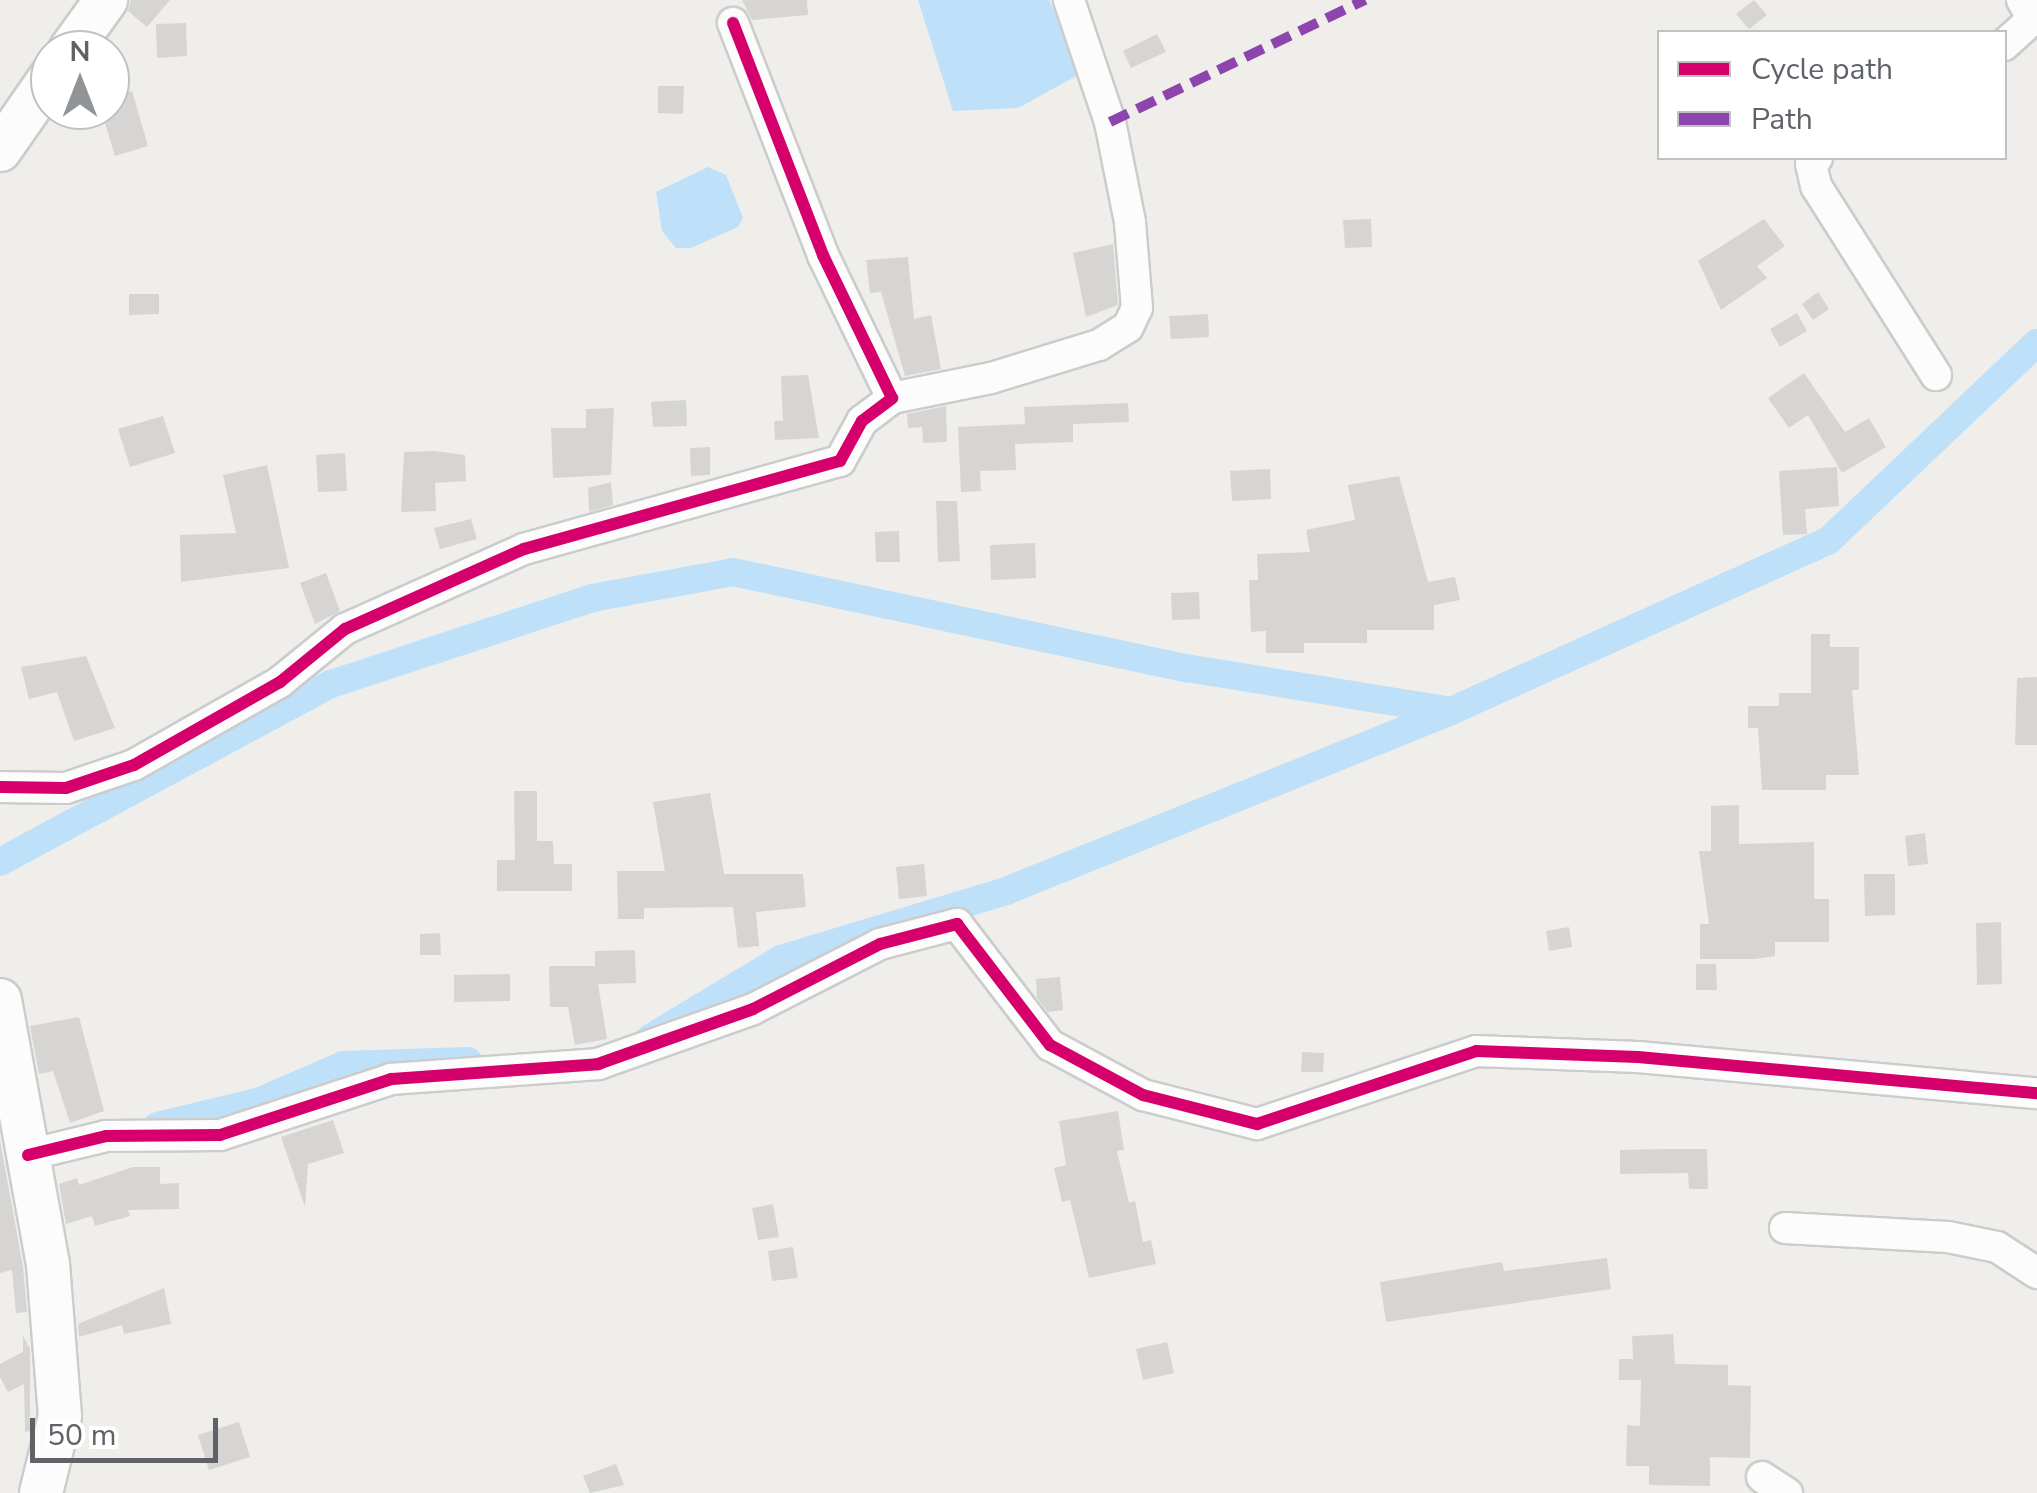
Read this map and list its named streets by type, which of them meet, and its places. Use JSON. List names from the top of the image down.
{
  "legend": ["Cycle path", "Path"],
  "scale_bar": "50 m",
  "north": "top"
}
